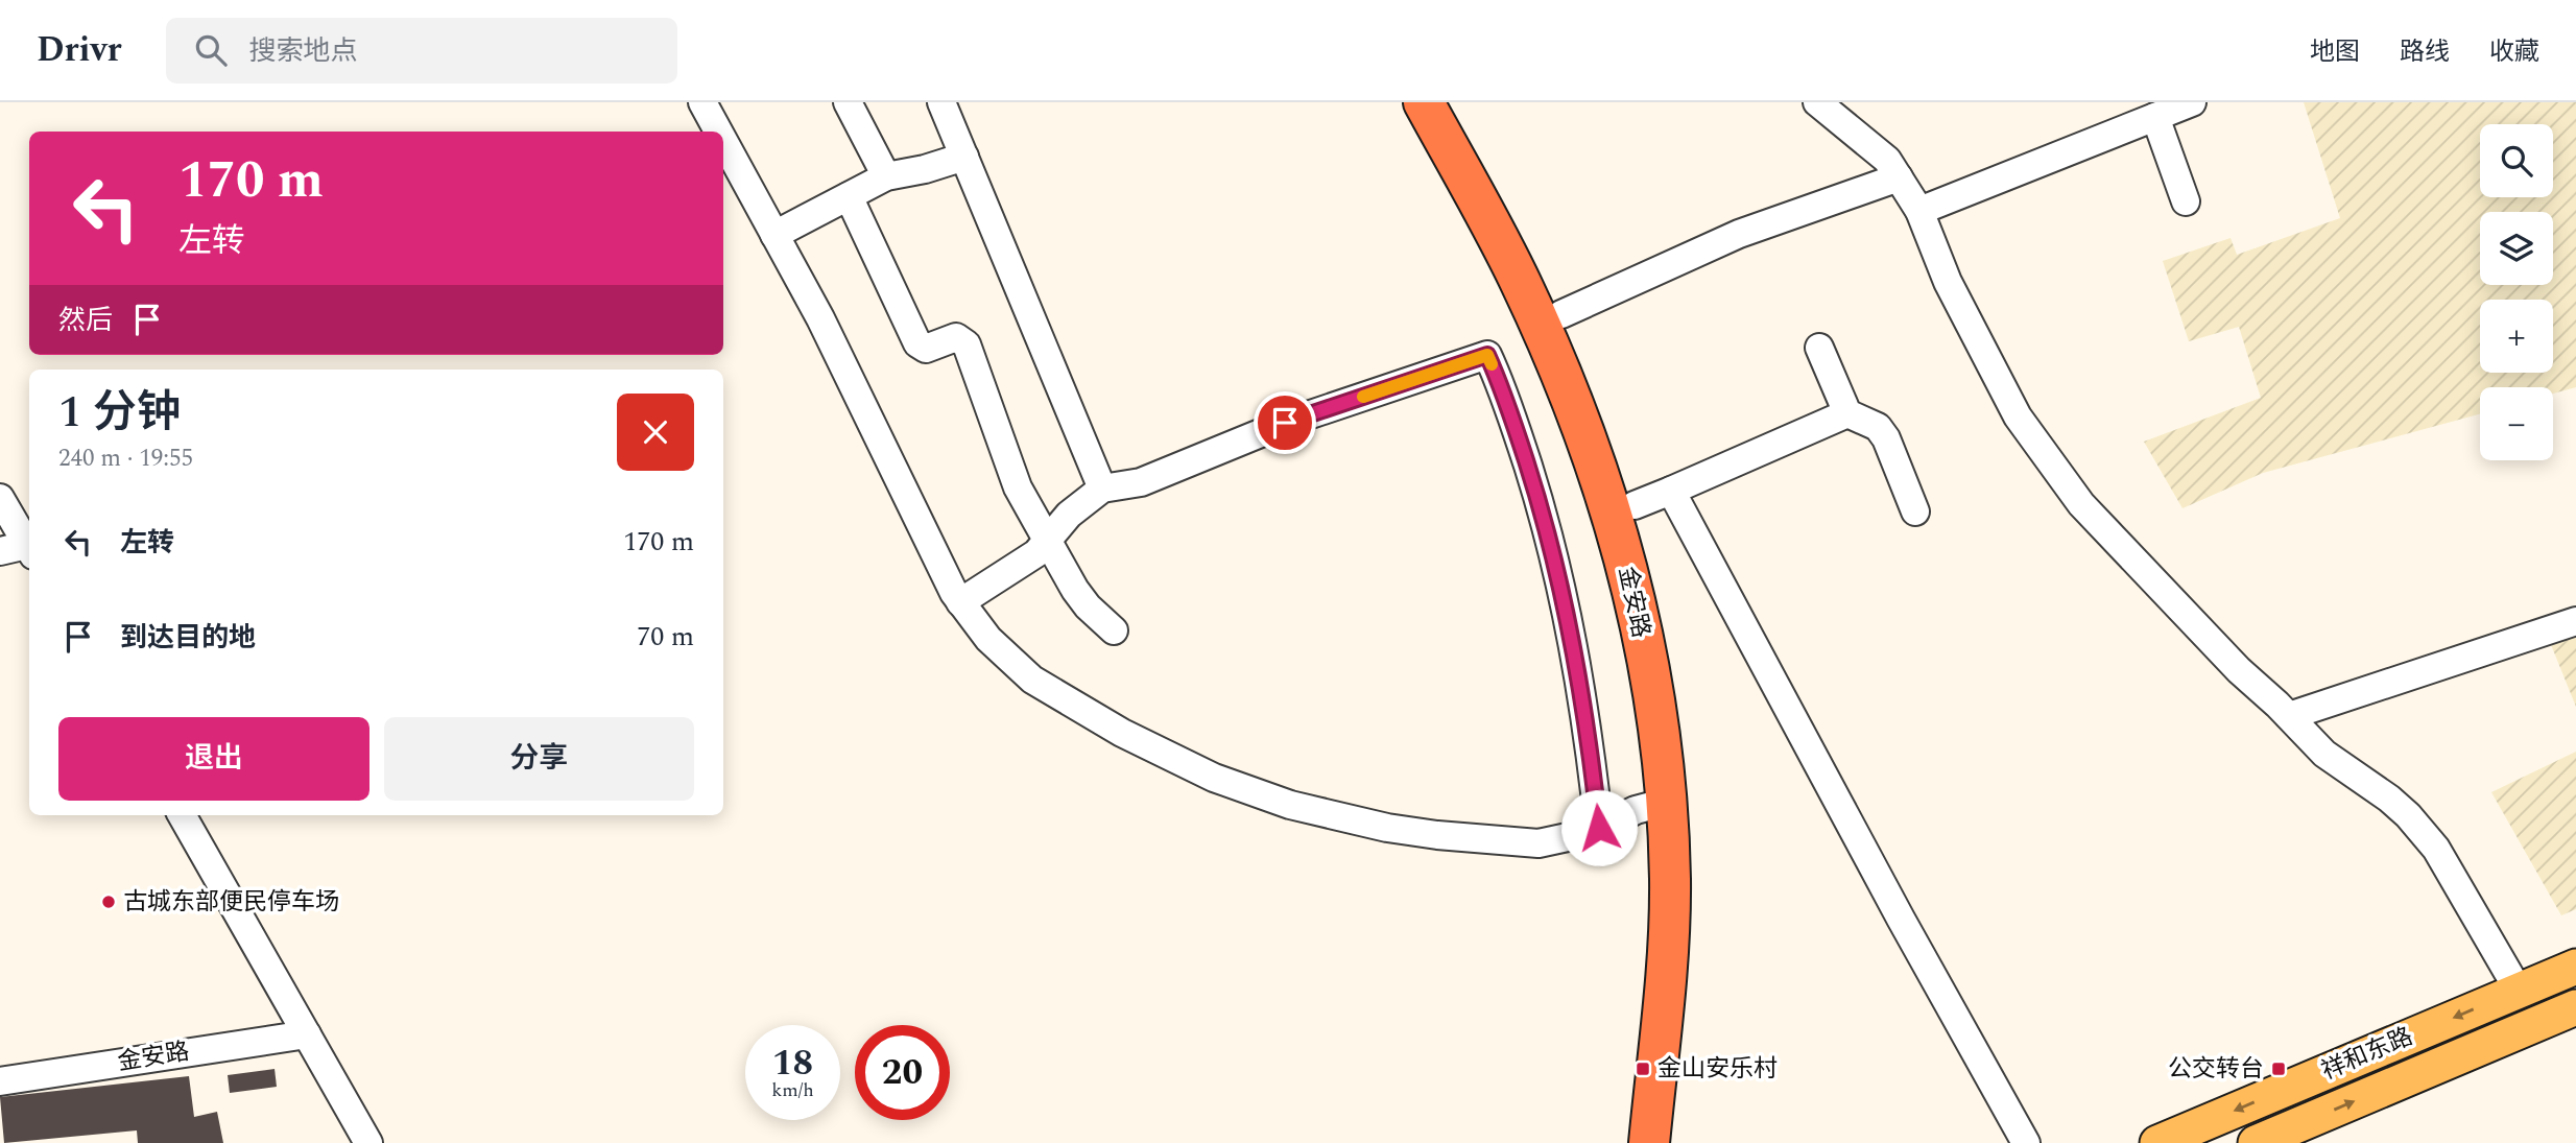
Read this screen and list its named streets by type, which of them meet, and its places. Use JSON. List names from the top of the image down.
{
  "streets": {
    "highway": ["金安路"],
    "main road": ["祥和东路"]
  },
  "places": {
    "other": ["古城东部便民停车场"],
    "transit": ["金山安乐村", "公交转台"]
  },
  "page": {
    "header": "Drivr",
    "search": "搜索地点",
    "nav": ["地图", "路线", "收藏"],
    "map_buttons": ["+", "−"],
    "turn": ["170 m", "左转"],
    "then": "然后",
    "heading": ["1 分钟", "240 m · 19:55"],
    "list": [
      {
        "name": "左转",
        "value": "170 m"
      },
      {
        "name": "到达目的地",
        "value": "70 m"
      }
    ],
    "buttons": ["退出", "分享"],
    "speed": "18 km/h",
    "limit": "20"
  }
}
